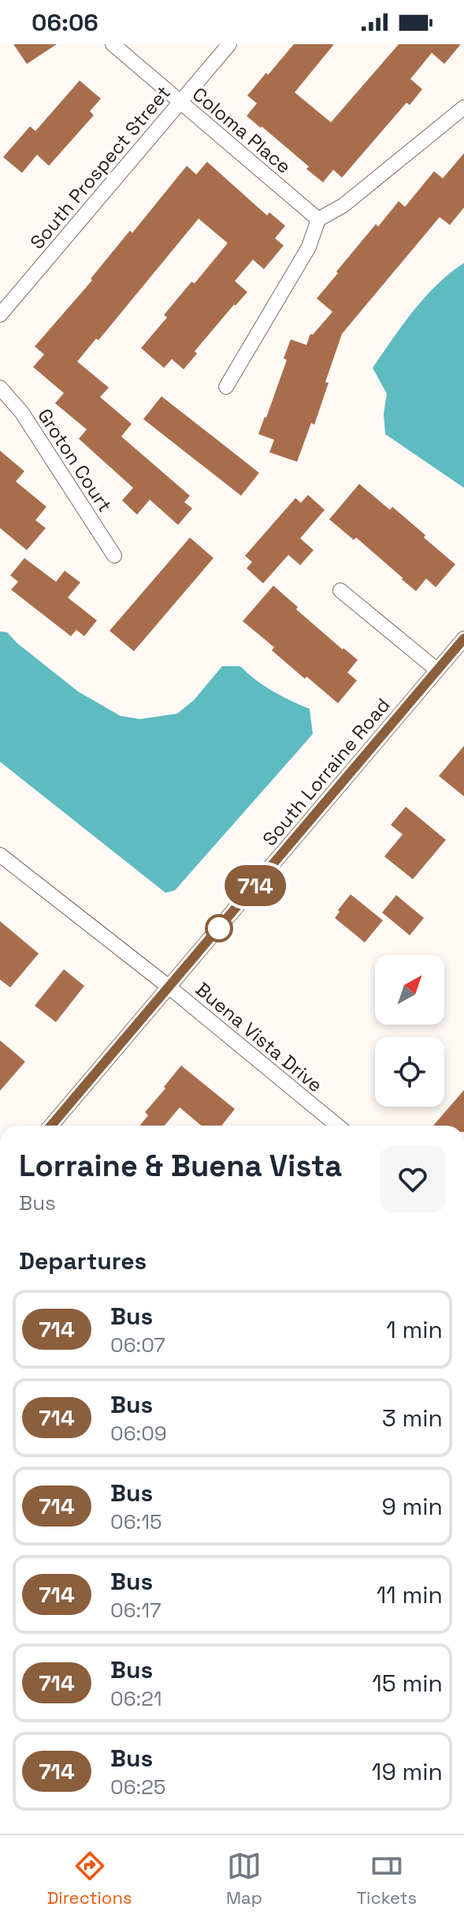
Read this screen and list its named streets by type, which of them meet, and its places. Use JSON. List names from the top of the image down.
{
  "streets": {
    "street": [
      "Coloma Place",
      "South Prospect Street",
      "Groton Court",
      "South Lorraine Road",
      "Buena Vista Drive"
    ]
  },
  "crossings": [
    ["Coloma Place", "South Prospect Street"],
    ["South Lorraine Road", "Buena Vista Drive"]
  ],
  "lines": ["bus line 714"],
  "north": "top right",
  "page": {
    "status": "06:06",
    "on_map": "714",
    "heading": [
      ["Lorraine & Buena Vista", "Bus"],
      "Departures"
    ],
    "list": [
      {
        "mark": "714",
        "name": "Bus",
        "note": "06:07",
        "value": "1 min"
      },
      {
        "mark": "714",
        "name": "Bus",
        "note": "06:09",
        "value": "3 min"
      },
      {
        "mark": "714",
        "name": "Bus",
        "note": "06:15",
        "value": "9 min"
      },
      {
        "mark": "714",
        "name": "Bus",
        "note": "06:17",
        "value": "11 min"
      },
      {
        "mark": "714",
        "name": "Bus",
        "note": "06:21",
        "value": "15 min"
      },
      {
        "mark": "714",
        "name": "Bus",
        "note": "06:25",
        "value": "19 min"
      }
    ],
    "tabs": ["Directions", "Map", "Tickets"]
  }
}
